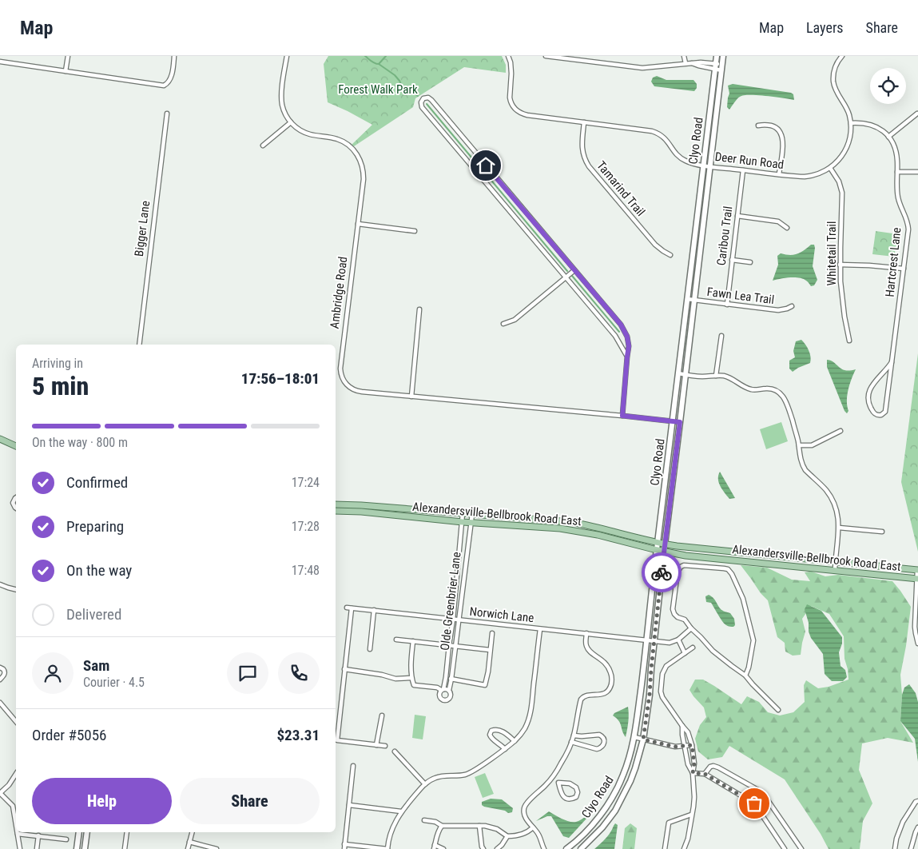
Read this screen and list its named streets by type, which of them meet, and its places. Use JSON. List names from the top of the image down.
{
  "streets": {
    "main road": ["Alexandersville-Bellbrook Road East"],
    "street": [
      "Clyo Road",
      "Deer Run Road",
      "Tamarind Trail",
      "Bigger Lane",
      "Caribou Trail",
      "Whitetail Trail",
      "Hartcrest Lane",
      "Ambridge Road",
      "Fawn Lea Trail",
      "Olde Greenbrier Lane",
      "Norwich Lane"
    ]
  },
  "crossings": [
    ["Clyo Road", "Deer Run Road"],
    ["Clyo Road", "Ambridge Road"],
    ["Clyo Road", "Fawn Lea Trail"],
    ["Clyo Road", "Alexandersville-Bellbrook Road East"],
    ["Clyo Road", "Norwich Lane"],
    ["Deer Run Road", "Tamarind Trail"],
    ["Deer Run Road", "Caribou Trail"],
    ["Deer Run Road", "Whitetail Trail"],
    ["Caribou Trail", "Fawn Lea Trail"],
    ["Alexandersville-Bellbrook Road East", "Olde Greenbrier Lane"],
    ["Olde Greenbrier Lane", "Norwich Lane"]
  ],
  "parks": ["Forest Walk Park"],
  "page": {
    "header": "Map",
    "nav": ["Map", "Layers", "Share"],
    "heading": ["5 min", "Arriving in", "17:56–18:01"],
    "panel": [
      "Sam",
      "Courier · 4.5",
      "Order #5056",
      "$23.31"
    ],
    "bar": "On the way · 800 m",
    "list": [
      ["Confirmed", "17:24"],
      ["Preparing", "17:28"],
      ["On the way", "17:48"],
      "Delivered"
    ],
    "buttons": ["Help", "Share"]
  }
}
